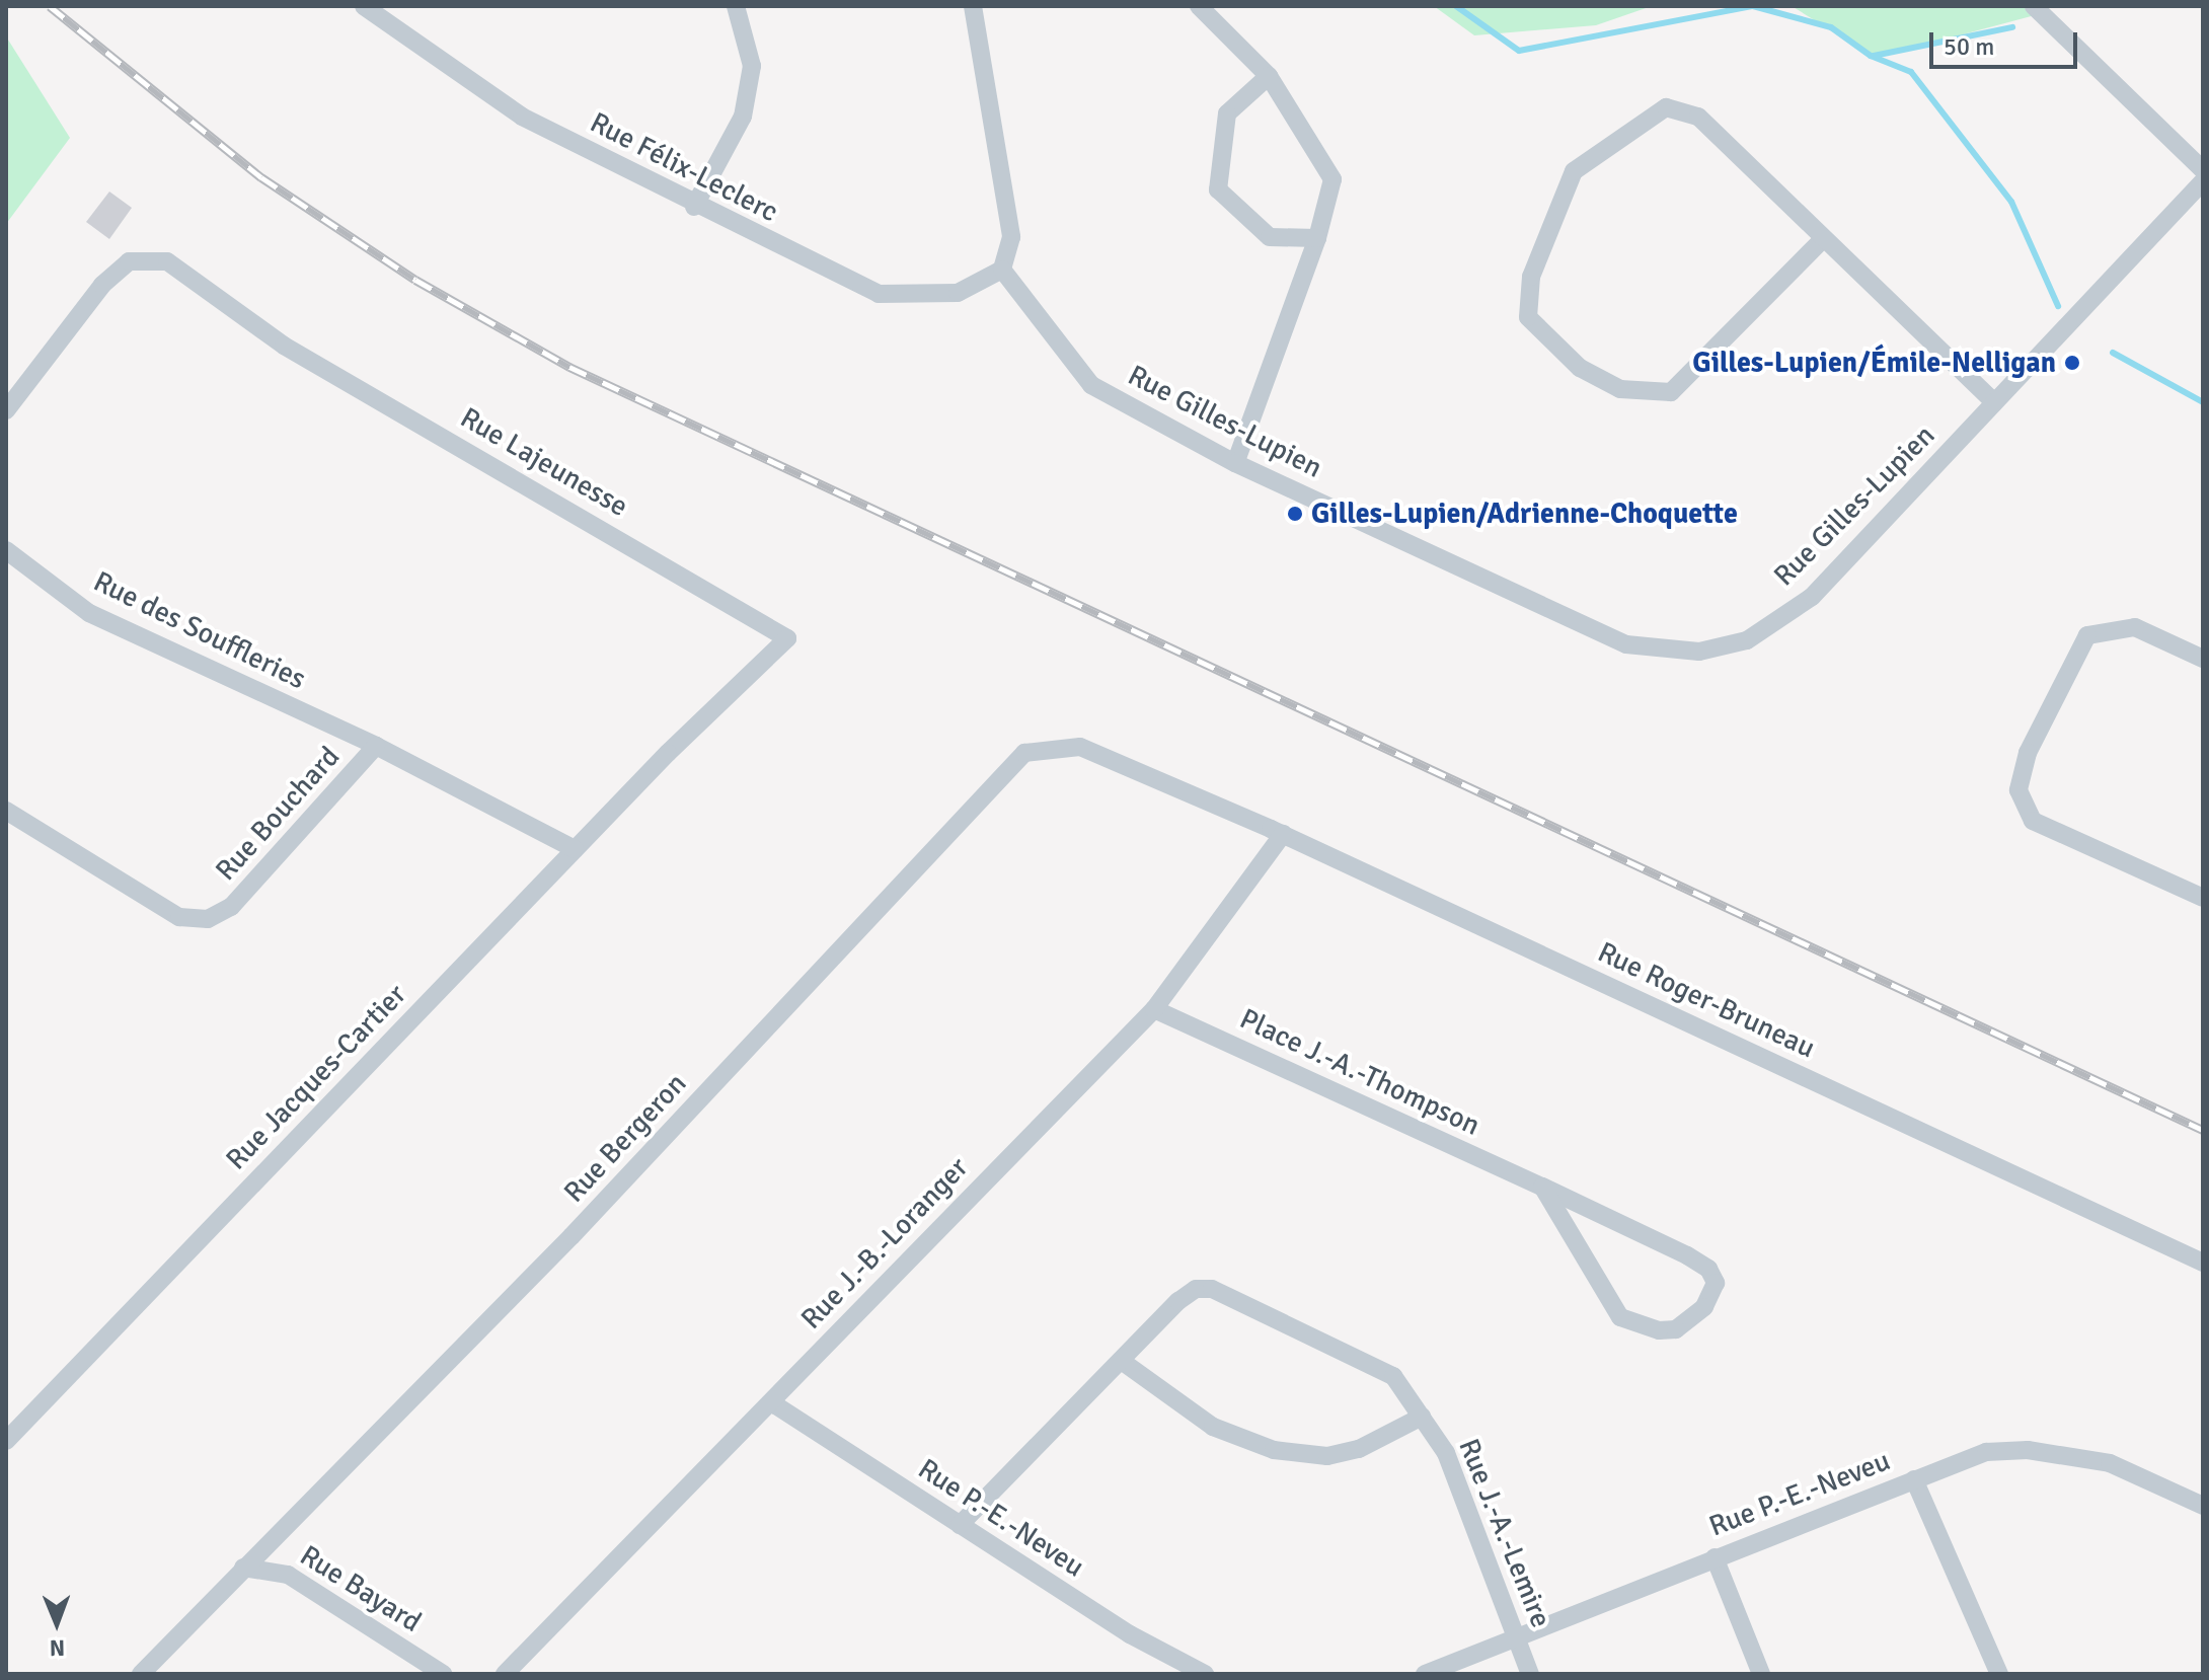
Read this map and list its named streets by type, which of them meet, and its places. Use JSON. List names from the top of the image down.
{
  "streets": {
    "street": [
      "Rue Félix-Leclerc",
      "Rue Gilles-Lupien",
      "Rue Lajeunesse",
      "Rue des Souffleries",
      "Rue Bouchard",
      "Rue Roger-Bruneau",
      "Place J.-A.-Thompson",
      "Rue Jacques-Cartier",
      "Rue Bergeron",
      "Rue J.-B.-Loranger",
      "Rue P.-E.-Neveu",
      "Rue J.-A.-Lemire",
      "Rue Bayard"
    ]
  },
  "crossings": [
    ["Rue Félix-Leclerc", "Rue Gilles-Lupien"],
    ["Rue Lajeunesse", "Rue Jacques-Cartier"],
    ["Rue des Souffleries", "Rue Bouchard"],
    ["Rue des Souffleries", "Rue Jacques-Cartier"],
    ["Rue Roger-Bruneau", "Rue Bergeron"],
    ["Rue Roger-Bruneau", "Rue J.-B.-Loranger"],
    ["Place J.-A.-Thompson", "Rue J.-B.-Loranger"],
    ["Rue Bergeron", "Rue Bayard"],
    ["Rue J.-B.-Loranger", "Rue P.-E.-Neveu"],
    ["Rue P.-E.-Neveu", "Rue J.-A.-Lemire"]
  ],
  "places": ["Gilles-Lupien/Émile-Nelligan", "Gilles-Lupien/Adrienne-Choquette"],
  "scale_bar": "50 m",
  "north": "bottom"
}
